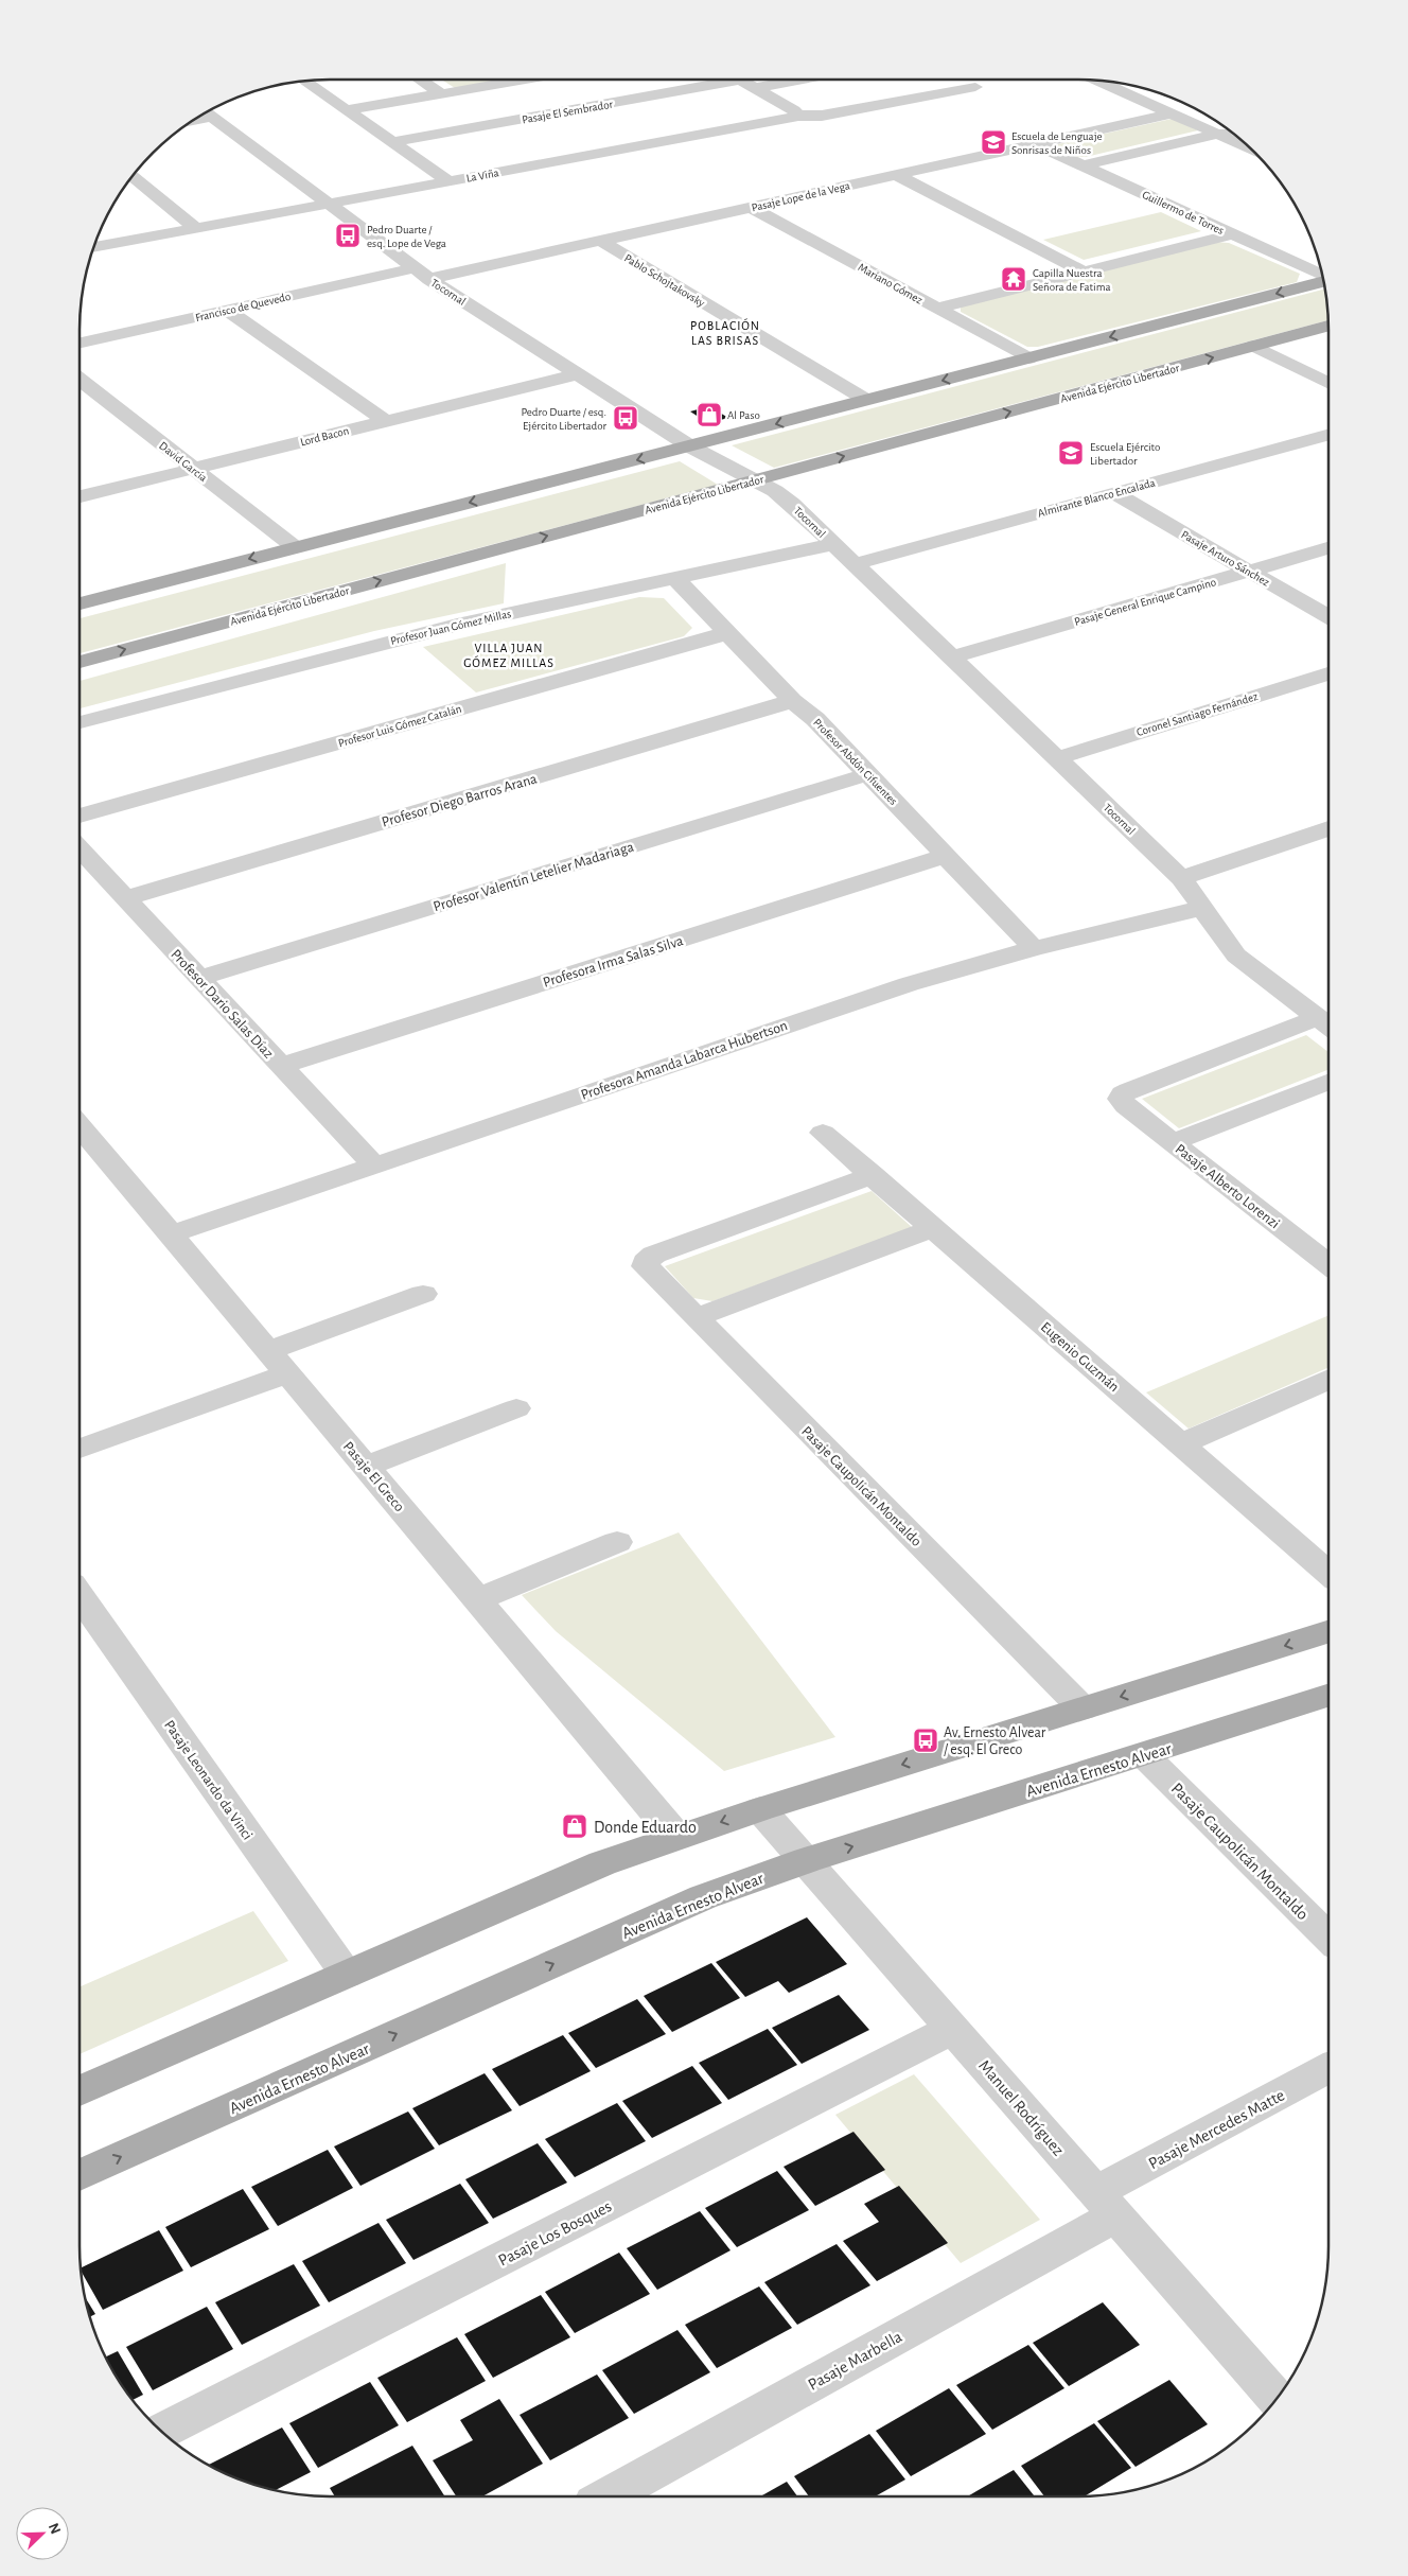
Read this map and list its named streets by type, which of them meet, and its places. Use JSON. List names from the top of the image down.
{
  "streets": {
    "main road": ["Avenida Ejército Libertador", "Avenida Ernesto Alvear"],
    "street": [
      "Pasaje El Sembrador",
      "La Viña",
      "Pasaje Lope de la Vega",
      "Guillermo de Torres",
      "Pablo Schojtakovsky",
      "Mariano Gómez",
      "Tocornal",
      "Francisco de Quevedo",
      "Lord Bacon",
      "David García",
      "Almirante Blanco Encalada",
      "Pasaje Arturo Sánchez",
      "Pasaje General Enrique Campino",
      "Profesor Juan Gómez Millas",
      "Coronel Santiago Fernández",
      "Profesor Luis Gómez Catalán",
      "Profesor Abdón Cifuentes",
      "Profesor Diego Barros Arana",
      "Profesor Valentín Letelier Madariaga",
      "Profesora Irma Salas Silva",
      "Profesor Dario Salas Díaz",
      "Profesora Amanda Labarca Hubertson",
      "Pasaje Alberto Lorenzi",
      "Eugenio Guzmán",
      "Pasaje El Greco",
      "Pasaje Caupolicán Montaldo",
      "Pasaje Leonardo da Vinci",
      "Manuel Rodríguez",
      "Pasaje Mercedes Matte",
      "Pasaje Los Bosques",
      "Pasaje Marbella"
    ]
  },
  "crossings": [
    ["La Viña", "Tocornal"],
    ["Pasaje Lope de la Vega", "Guillermo de Torres"],
    ["Pasaje Lope de la Vega", "Pablo Schojtakovsky"],
    ["Pasaje Lope de la Vega", "Mariano Gómez"],
    ["Pasaje Lope de la Vega", "Tocornal"],
    ["Tocornal", "Francisco de Quevedo"],
    ["Tocornal", "Avenida Ejército Libertador"],
    ["Tocornal", "Lord Bacon"],
    ["Tocornal", "Almirante Blanco Encalada"],
    ["Tocornal", "Pasaje General Enrique Campino"],
    ["Tocornal", "Profesor Juan Gómez Millas"],
    ["Tocornal", "Coronel Santiago Fernández"],
    ["Tocornal", "Profesora Amanda Labarca Hubertson"],
    ["Tocornal", "Pasaje Alberto Lorenzi"],
    ["Lord Bacon", "David García"],
    ["Almirante Blanco Encalada", "Pasaje Arturo Sánchez"],
    ["Pasaje Arturo Sánchez", "Pasaje General Enrique Campino"],
    ["Profesor Juan Gómez Millas", "Profesor Abdón Cifuentes"],
    ["Profesor Luis Gómez Catalán", "Profesor Abdón Cifuentes"],
    ["Profesor Abdón Cifuentes", "Profesor Diego Barros Arana"],
    ["Profesor Abdón Cifuentes", "Profesor Valentín Letelier Madariaga"],
    ["Profesor Abdón Cifuentes", "Profesora Irma Salas Silva"],
    ["Profesor Abdón Cifuentes", "Profesora Amanda Labarca Hubertson"],
    ["Profesor Diego Barros Arana", "Profesor Dario Salas Díaz"],
    ["Profesor Valentín Letelier Madariaga", "Profesor Dario Salas Díaz"],
    ["Profesora Irma Salas Silva", "Profesor Dario Salas Díaz"],
    ["Profesor Dario Salas Díaz", "Profesora Amanda Labarca Hubertson"],
    ["Profesora Amanda Labarca Hubertson", "Pasaje El Greco"],
    ["Eugenio Guzmán", "Pasaje Caupolicán Montaldo"],
    ["Pasaje Caupolicán Montaldo", "Avenida Ernesto Alvear"],
    ["Avenida Ernesto Alvear", "Manuel Rodríguez"],
    ["Manuel Rodríguez", "Pasaje Mercedes Matte"],
    ["Manuel Rodríguez", "Pasaje Los Bosques"],
    ["Manuel Rodríguez", "Pasaje Marbella"],
    ["Pasaje Mercedes Matte", "Pasaje Marbella"]
  ],
  "districts": ["POBLACIÓN LAS BRISAS", "VILLA JUAN GÓMEZ MILLAS"],
  "places": {
    "school or university": ["Escuela de Lenguaje Sonrisas de Niños", "Escuela Ejército Libertador"],
    "bus stop": ["Pedro Duarte / esq. Lope de Vega", "Pedro Duarte / esq. Ejército Libertador", "Av. Ernesto Alvear / esq. El Greco"],
    "temple": ["Capilla Nuestra Señora de Fatima"],
    "shop": ["Al Paso", "Donde Eduardo"]
  },
  "north": "top right"
}
